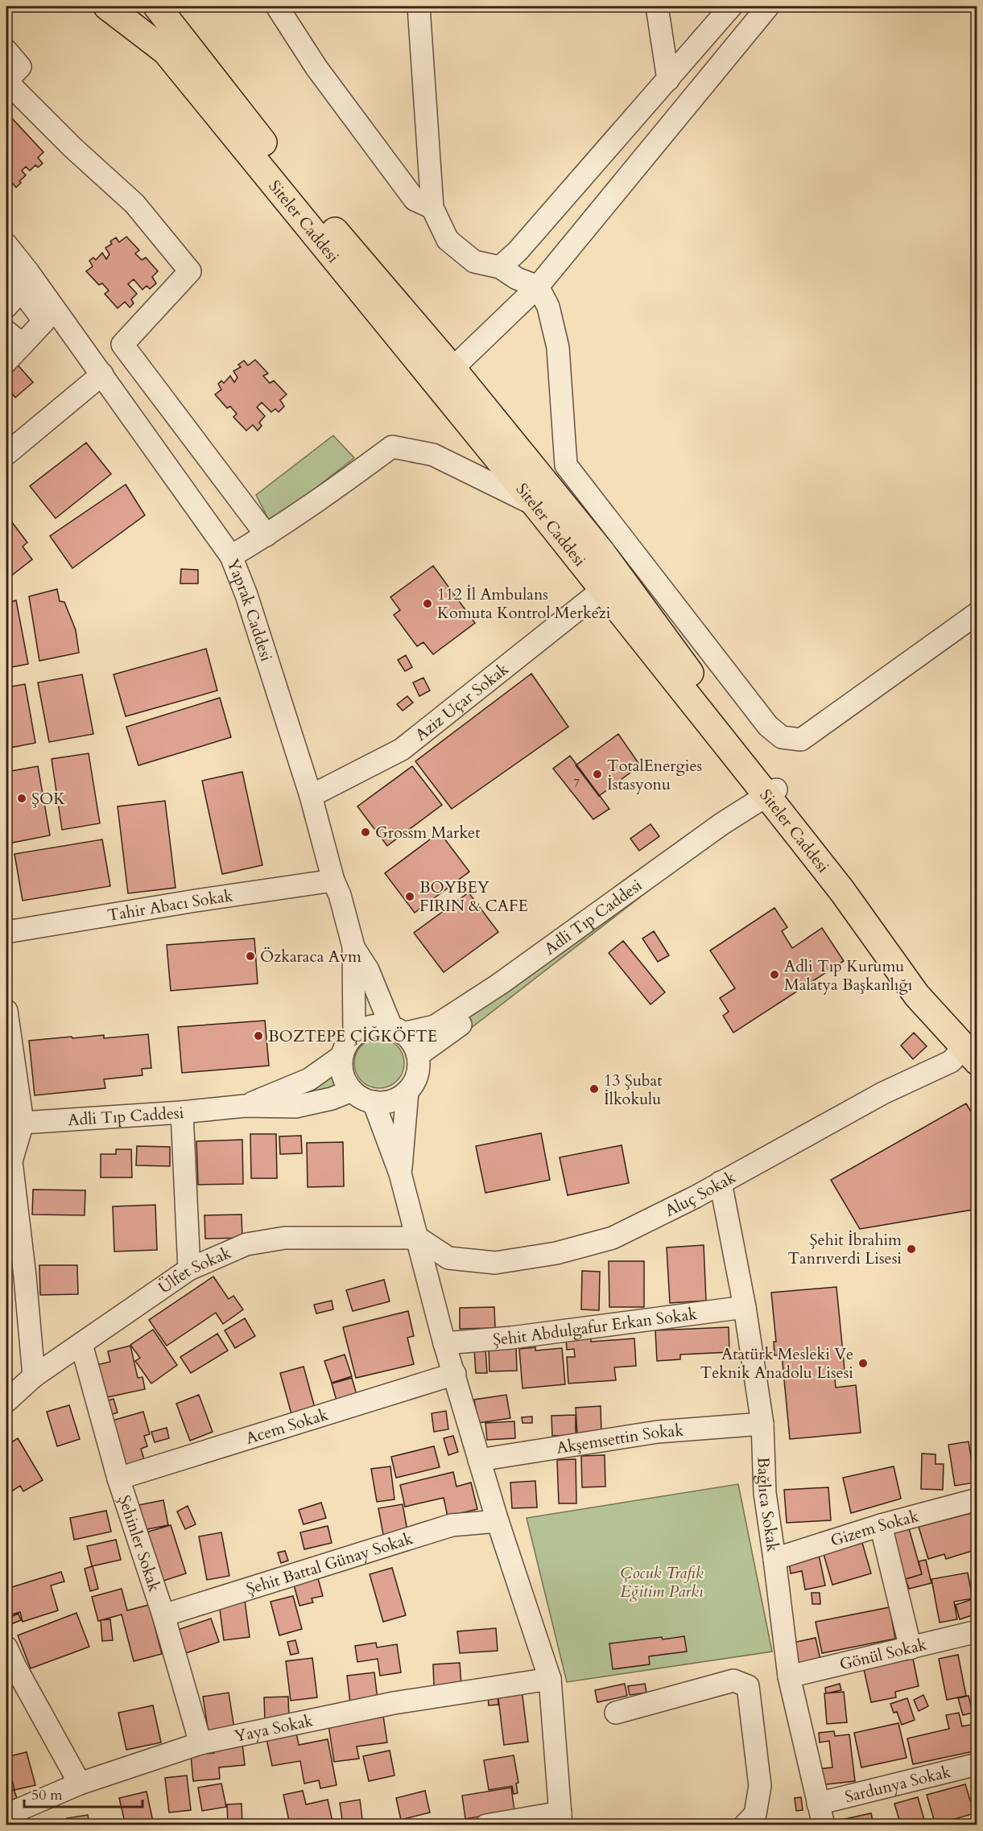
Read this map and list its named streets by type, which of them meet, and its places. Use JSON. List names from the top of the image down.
{
  "streets": {
    "main road": ["Siteler Caddesi"],
    "street": [
      "Yaprak Caddesi",
      "Aziz Uçar Sokak",
      "Tahir Abacı Sokak",
      "Adli Tıp Caddesi",
      "Aluç Sokak",
      "Ülfet Sokak",
      "Şehit Abdulgafur Erkan Sokak",
      "Acem Sokak",
      "Akşemsettin Sokak",
      "Bağlıca Sokak",
      "Gizem Sokak",
      "Şehinler Sokak",
      "Şehit Battal Günay Sokak",
      "Gönül Sokak",
      "Yaya Sokak",
      "Sardunya Sokak"
    ]
  },
  "crossings": [
    ["Siteler Caddesi", "Aziz Uçar Sokak"],
    ["Siteler Caddesi", "Adli Tıp Caddesi"],
    ["Siteler Caddesi", "Aluç Sokak"],
    ["Yaprak Caddesi", "Aziz Uçar Sokak"],
    ["Yaprak Caddesi", "Tahir Abacı Sokak"],
    ["Yaprak Caddesi", "Adli Tıp Caddesi"],
    ["Aluç Sokak", "Ülfet Sokak"],
    ["Aluç Sokak", "Bağlıca Sokak"],
    ["Ülfet Sokak", "Şehinler Sokak"],
    ["Şehit Abdulgafur Erkan Sokak", "Bağlıca Sokak"],
    ["Acem Sokak", "Şehinler Sokak"],
    ["Akşemsettin Sokak", "Bağlıca Sokak"],
    ["Bağlıca Sokak", "Gizem Sokak"],
    ["Bağlıca Sokak", "Gönül Sokak"],
    ["Bağlıca Sokak", "Sardunya Sokak"],
    ["Şehinler Sokak", "Şehit Battal Günay Sokak"],
    ["Şehinler Sokak", "Yaya Sokak"]
  ],
  "parks": ["Çocuk Trafik Eğitim Parkı"],
  "places": [
    "112 İl Ambulans Komuta Kontrol Merkezi",
    "TotalEnergies İstasyonu",
    "ŞOK",
    "Grossm Market",
    "BOYBEY FIRIN & CAFE",
    "Özkaraca Avm",
    "Adli Tıp Kurumu Malatya Başkanlığı",
    "BOZTEPE ÇİĞKÖFTE",
    "13 Şubat İlkokulu",
    "Şehit İbrahim Tanrıverdi Lisesi",
    "Atatürk Mesleki Ve Teknik Anadolu Lisesi"
  ],
  "house_numbers": ["7"],
  "scale_bar": "50 m"
}
